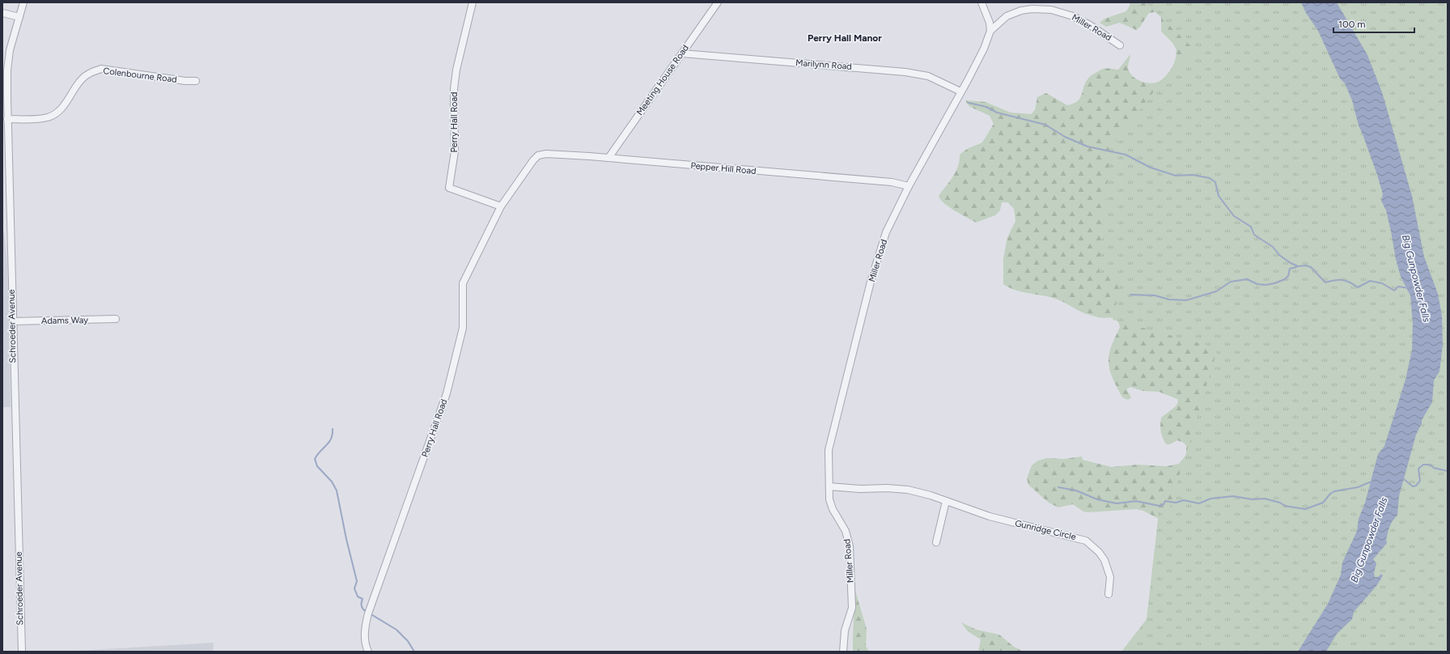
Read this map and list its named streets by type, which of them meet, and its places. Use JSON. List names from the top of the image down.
{
  "streets": {
    "street": [
      "Miller Road",
      "Marilynn Road",
      "Colenbourne Road",
      "Meeting House Road",
      "Perry Hall Road",
      "Pepper Hill Road",
      "Adams Way",
      "Schroeder Avenue",
      "Gunridge Circle"
    ]
  },
  "crossings": [
    ["Miller Road", "Marilynn Road"],
    ["Miller Road", "Pepper Hill Road"],
    ["Miller Road", "Gunridge Circle"],
    ["Marilynn Road", "Meeting House Road"],
    ["Colenbourne Road", "Schroeder Avenue"],
    ["Meeting House Road", "Pepper Hill Road"],
    ["Perry Hall Road", "Pepper Hill Road"],
    ["Adams Way", "Schroeder Avenue"]
  ],
  "districts": ["Perry Hall Manor"],
  "water": ["Big Gunpowder Falls"],
  "scale_bar": "100 m"
}
